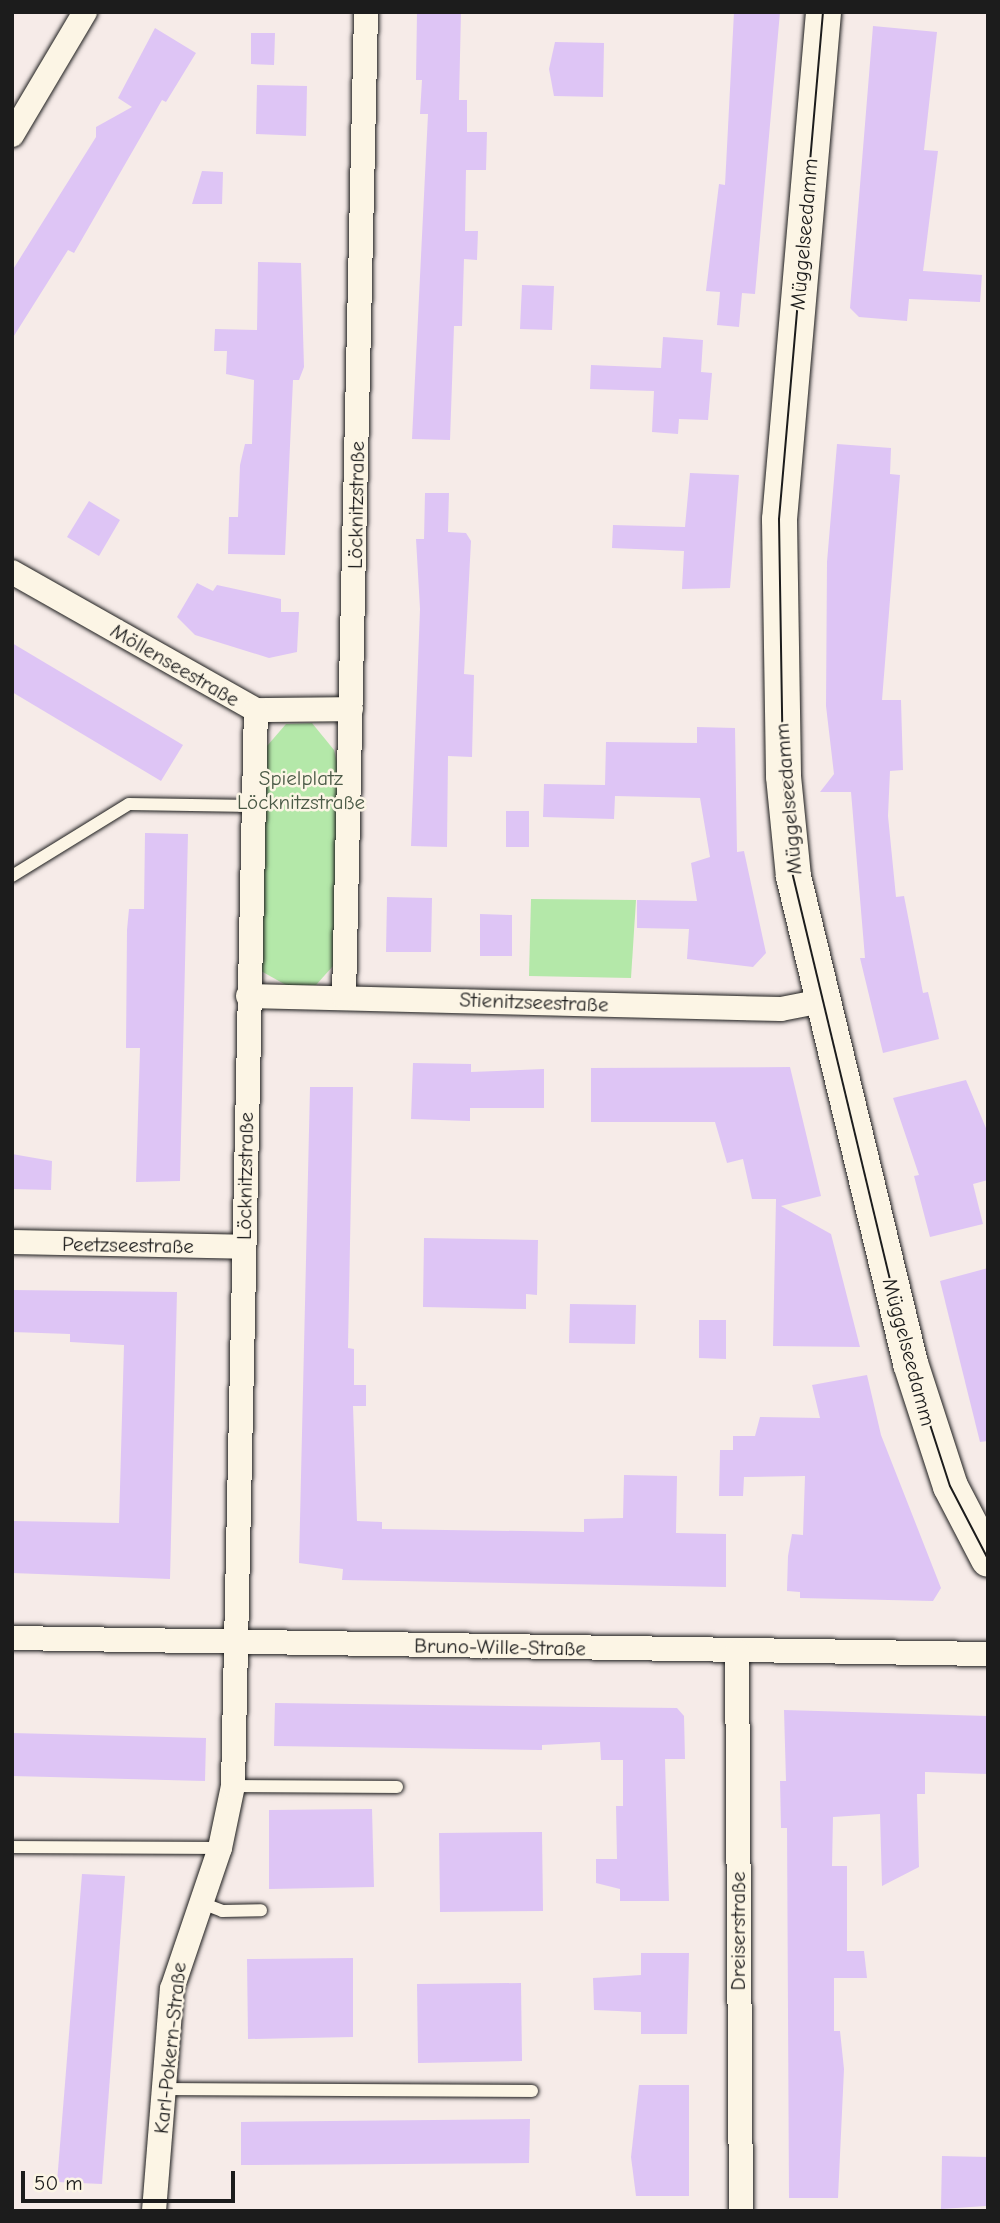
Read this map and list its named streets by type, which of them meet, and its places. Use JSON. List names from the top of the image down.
{
  "streets": {
    "main road": ["Müggelseedamm"],
    "street": [
      "Löcknitzstraße",
      "Möllenseestraße",
      "Stienitzseestraße",
      "Peetzseestraße",
      "Bruno-Wille-Straße",
      "Dreiserstraße",
      "Karl-Pokern-Straße"
    ]
  },
  "crossings": [
    ["Müggelseedamm", "Stienitzseestraße"],
    ["Löcknitzstraße", "Möllenseestraße"],
    ["Löcknitzstraße", "Stienitzseestraße"],
    ["Löcknitzstraße", "Peetzseestraße"],
    ["Löcknitzstraße", "Bruno-Wille-Straße"],
    ["Löcknitzstraße", "Karl-Pokern-Straße"],
    ["Bruno-Wille-Straße", "Dreiserstraße"],
    ["Bruno-Wille-Straße", "Karl-Pokern-Straße"]
  ],
  "parks": ["Spielplatz Löcknitzstraße"],
  "scale_bar": "50 m"
}
